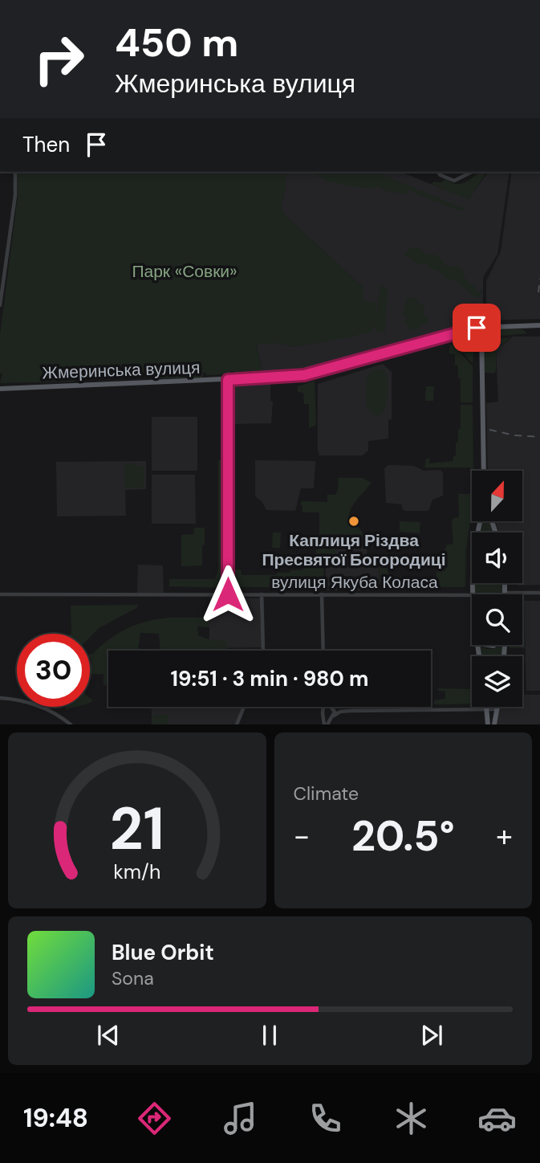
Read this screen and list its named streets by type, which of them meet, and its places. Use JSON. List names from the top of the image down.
{
  "streets": {
    "main road": ["Жмеринська вулиця"],
    "street": ["вулиця Якуба Коласа"]
  },
  "parks": ["Парк «Совки»"],
  "places": ["Каплиця Різдва Пресвятої Богородиці"],
  "north": "top",
  "page": {
    "turn": ["450 m", "Жмеринська вулиця"],
    "then": "Then",
    "limit": "30",
    "trip": "19:51 · 3 min · 980 m",
    "tile": "Climate",
    "heat": ["−", "20.5°", "+"],
    "song": ["Blue Orbit", "Sona"],
    "tabs": "19:48",
    "gauge": ["21", "km/h"]
  }
}
